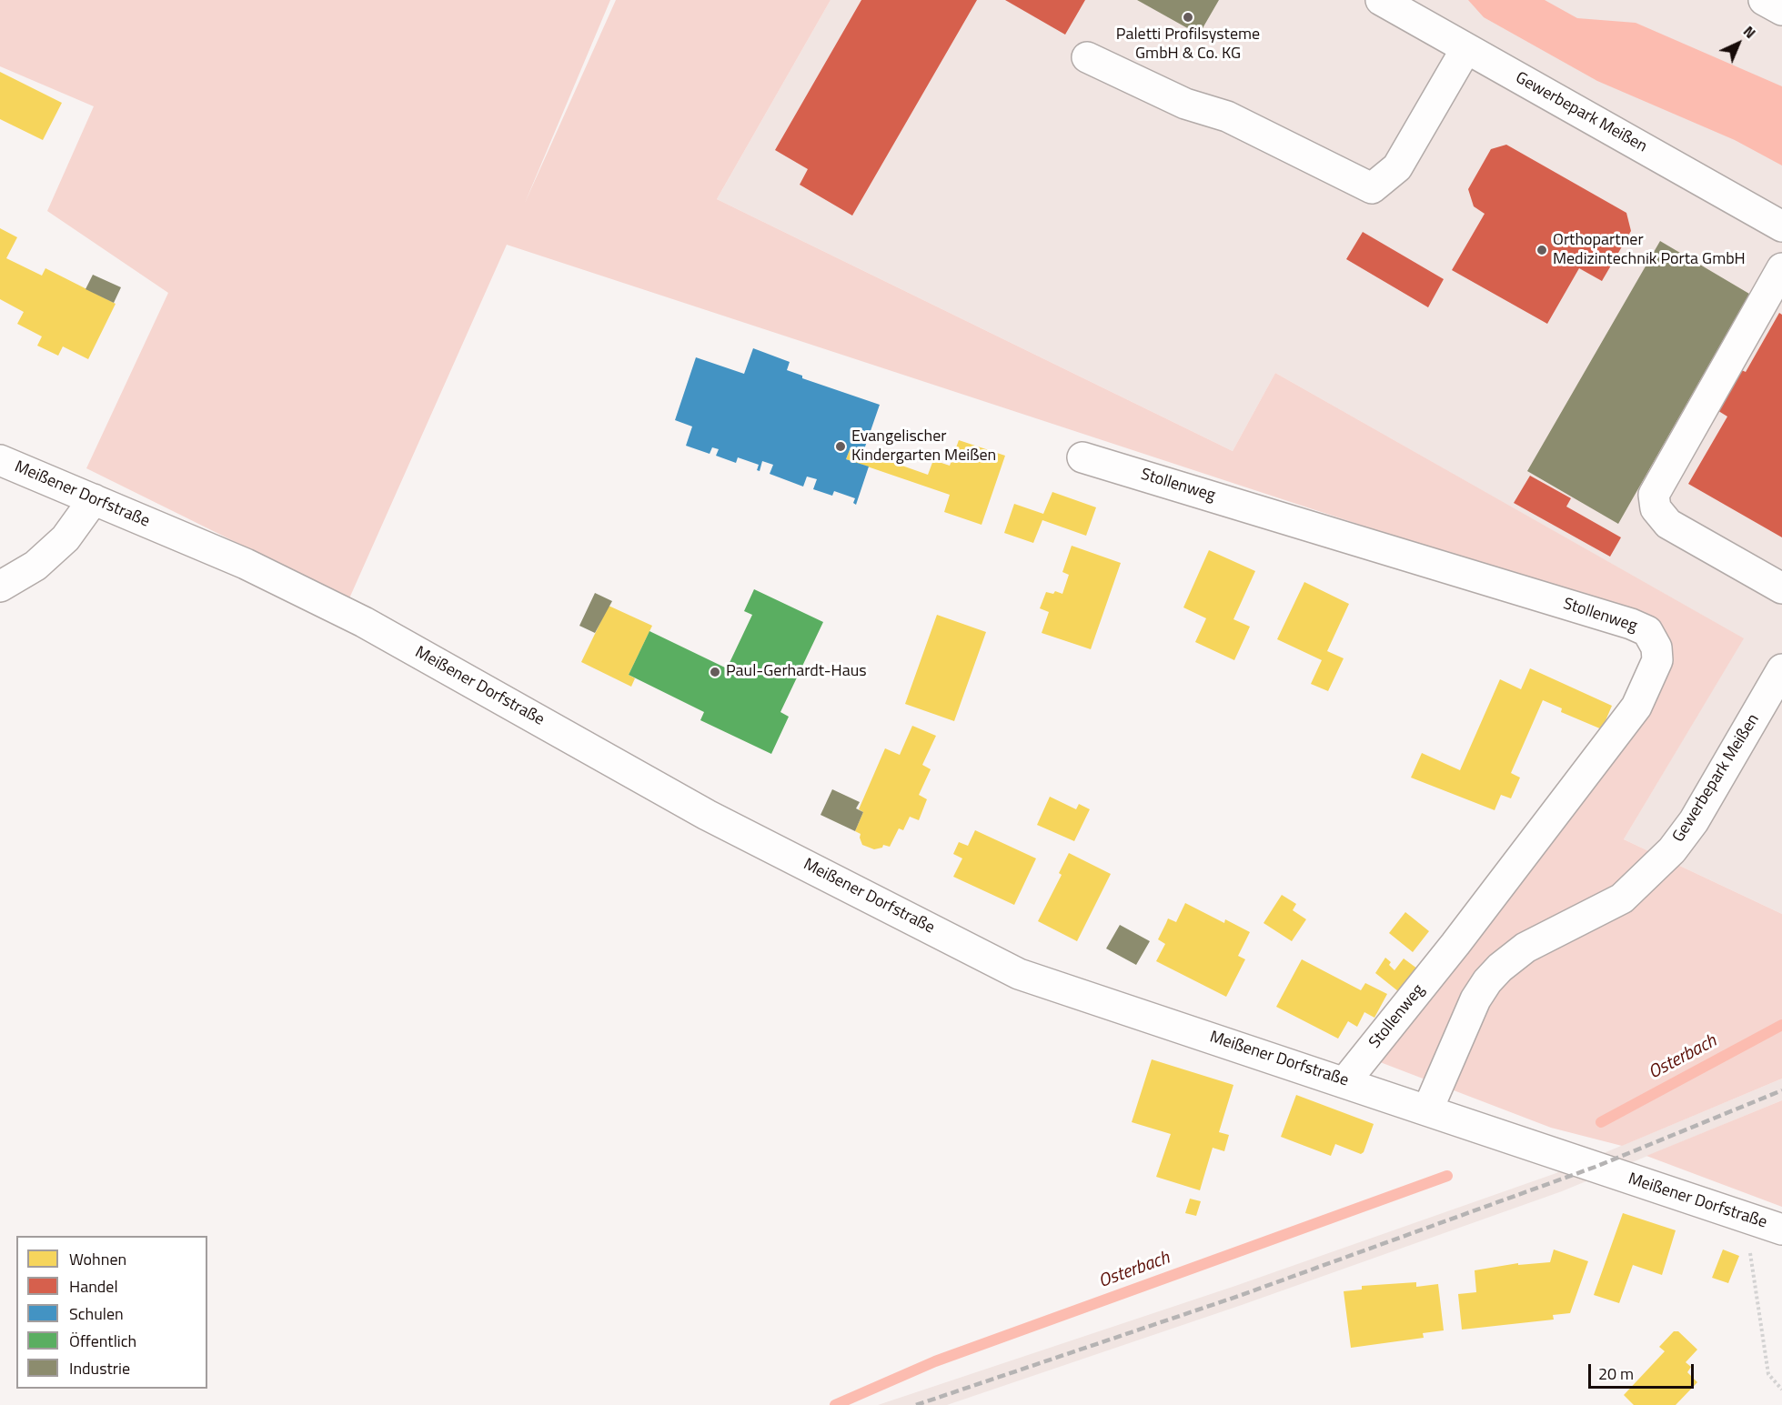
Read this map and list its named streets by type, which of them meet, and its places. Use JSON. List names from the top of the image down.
{
  "streets": {
    "street": ["Gewerbepark Meißen", "Stollenweg", "Meißener Dorfstraße"]
  },
  "crossings": [
    ["Gewerbepark Meißen", "Meißener Dorfstraße"],
    ["Stollenweg", "Meißener Dorfstraße"]
  ],
  "water": ["Osterbach"],
  "places": [
    "Paletti Profilsysteme GmbH & Co. KG",
    "Orthopartner Medizintechnik Porta GmbH",
    "Evangelischer Kindergarten Meißen",
    "Paul-Gerhardt-Haus"
  ],
  "legend": [
    "Wohnen",
    "Handel",
    "Schulen",
    "Öffentlich",
    "Industrie"
  ],
  "scale_bar": "20 m",
  "north": "top right"
}
